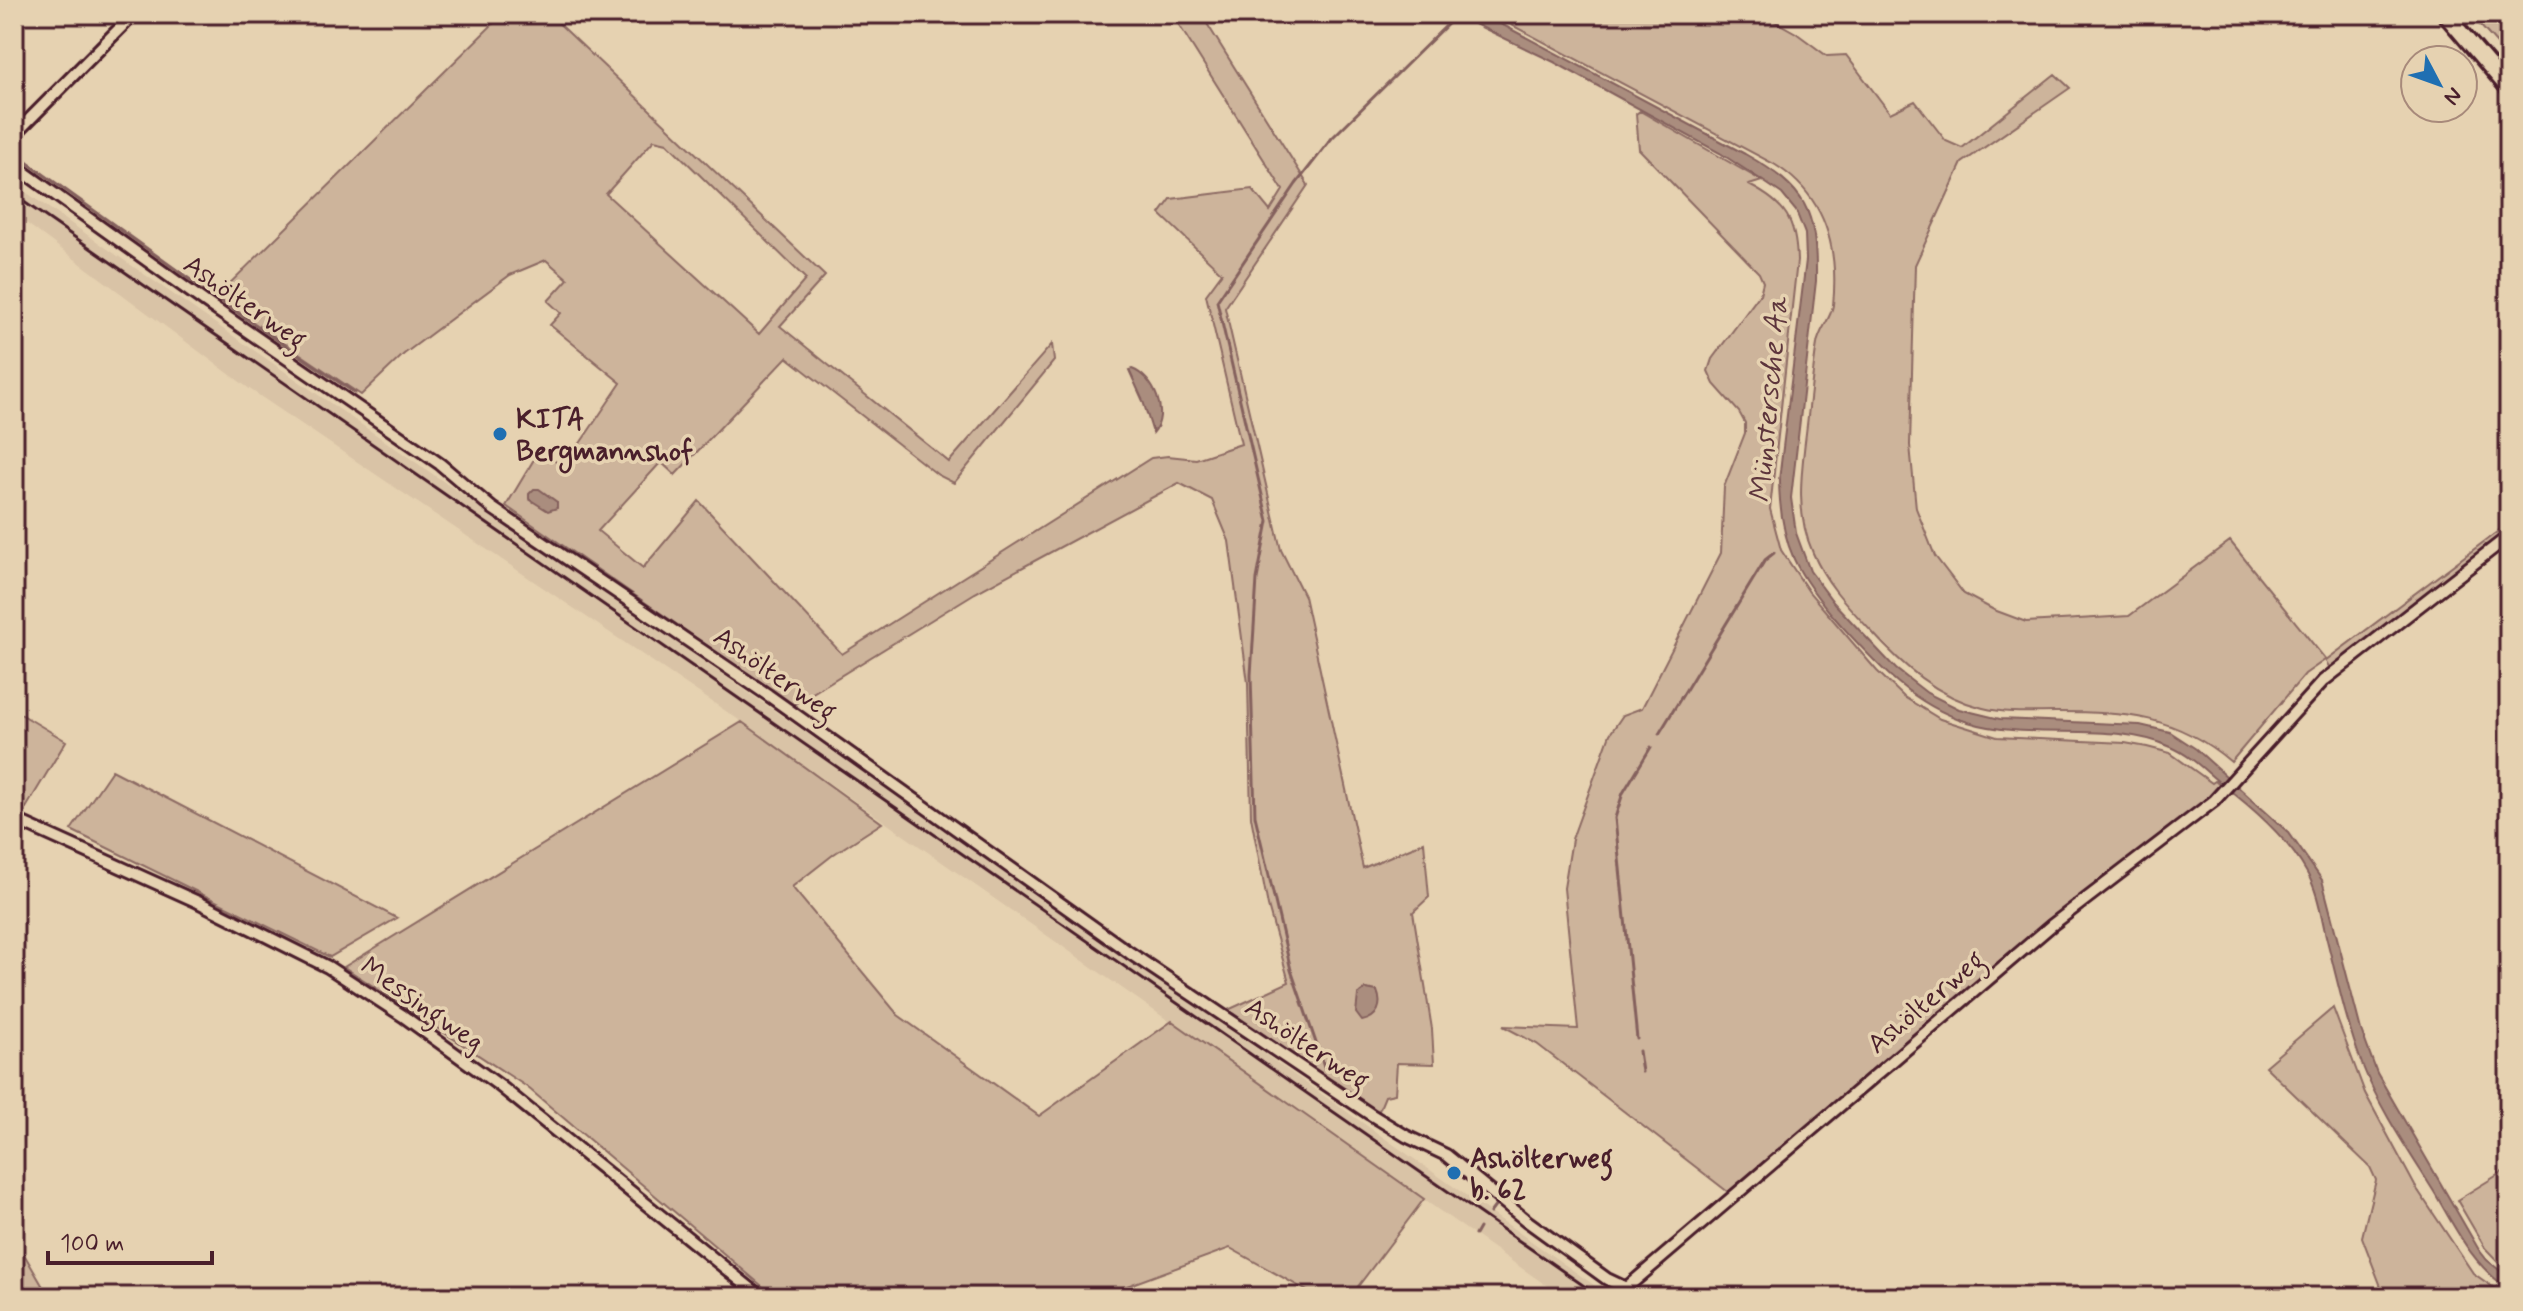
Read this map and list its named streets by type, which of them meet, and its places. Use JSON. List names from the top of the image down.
{
  "streets": {
    "street": ["Ashölterweg", "Messingweg"]
  },
  "water": ["Münstersche Aa"],
  "places": ["KITA Bergmannshof", "Ashölterweg b. 62"],
  "scale_bar": "100 m",
  "north": "bottom right"
}
